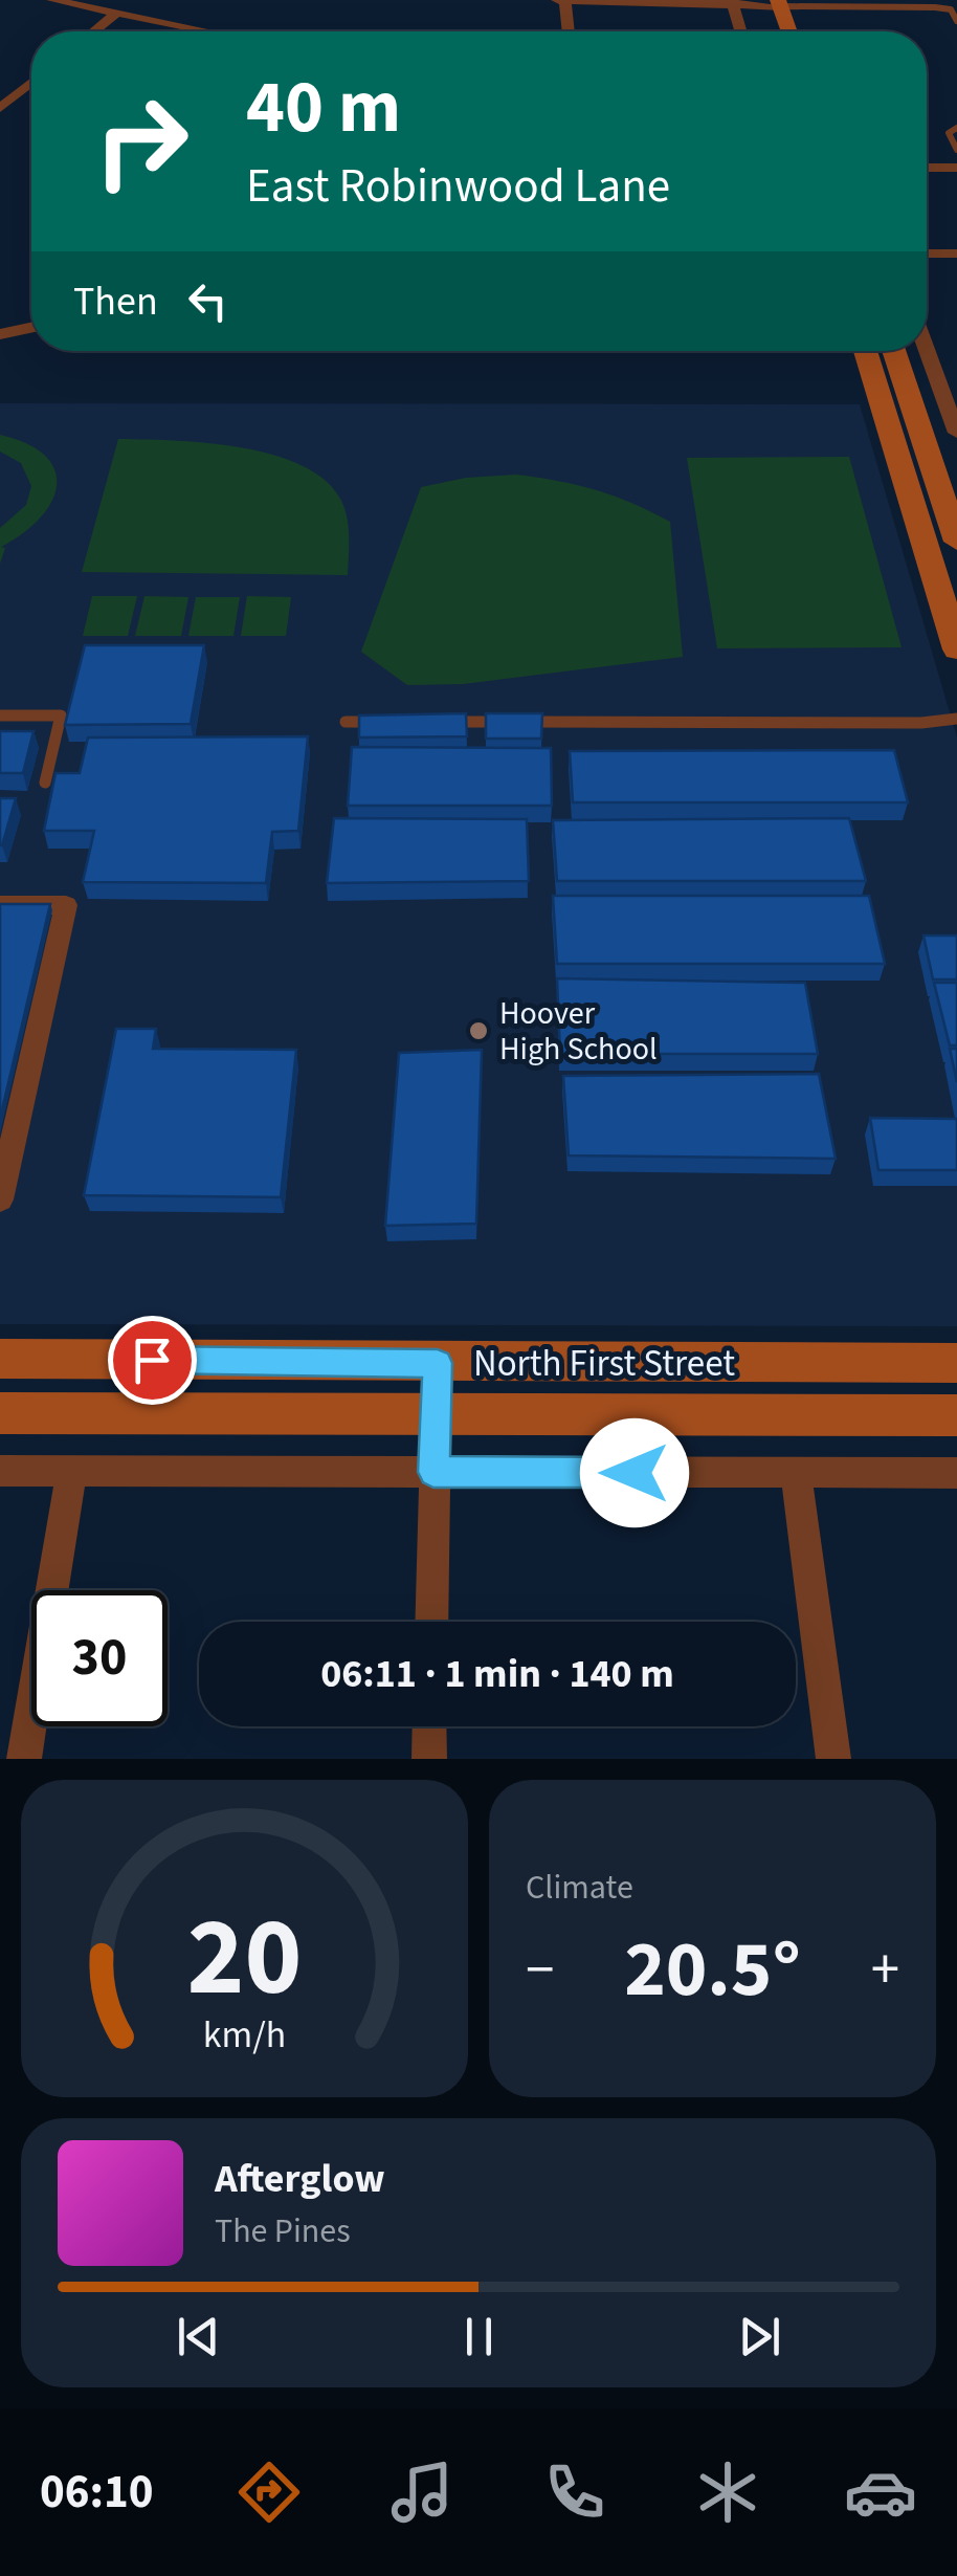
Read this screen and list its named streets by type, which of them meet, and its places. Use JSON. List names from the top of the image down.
{
  "streets": {
    "main road": ["North First Street"]
  },
  "places": ["Hoover High School"],
  "page": {
    "turn": ["40 m", "East Robinwood Lane"],
    "then": "Then",
    "limit": "30",
    "trip": "06:11 · 1 min · 140 m",
    "tile": "Climate",
    "heat": ["−", "20.5°", "+"],
    "song": ["Afterglow", "The Pines"],
    "tabs": "06:10",
    "gauge": ["20", "km/h"]
  }
}
